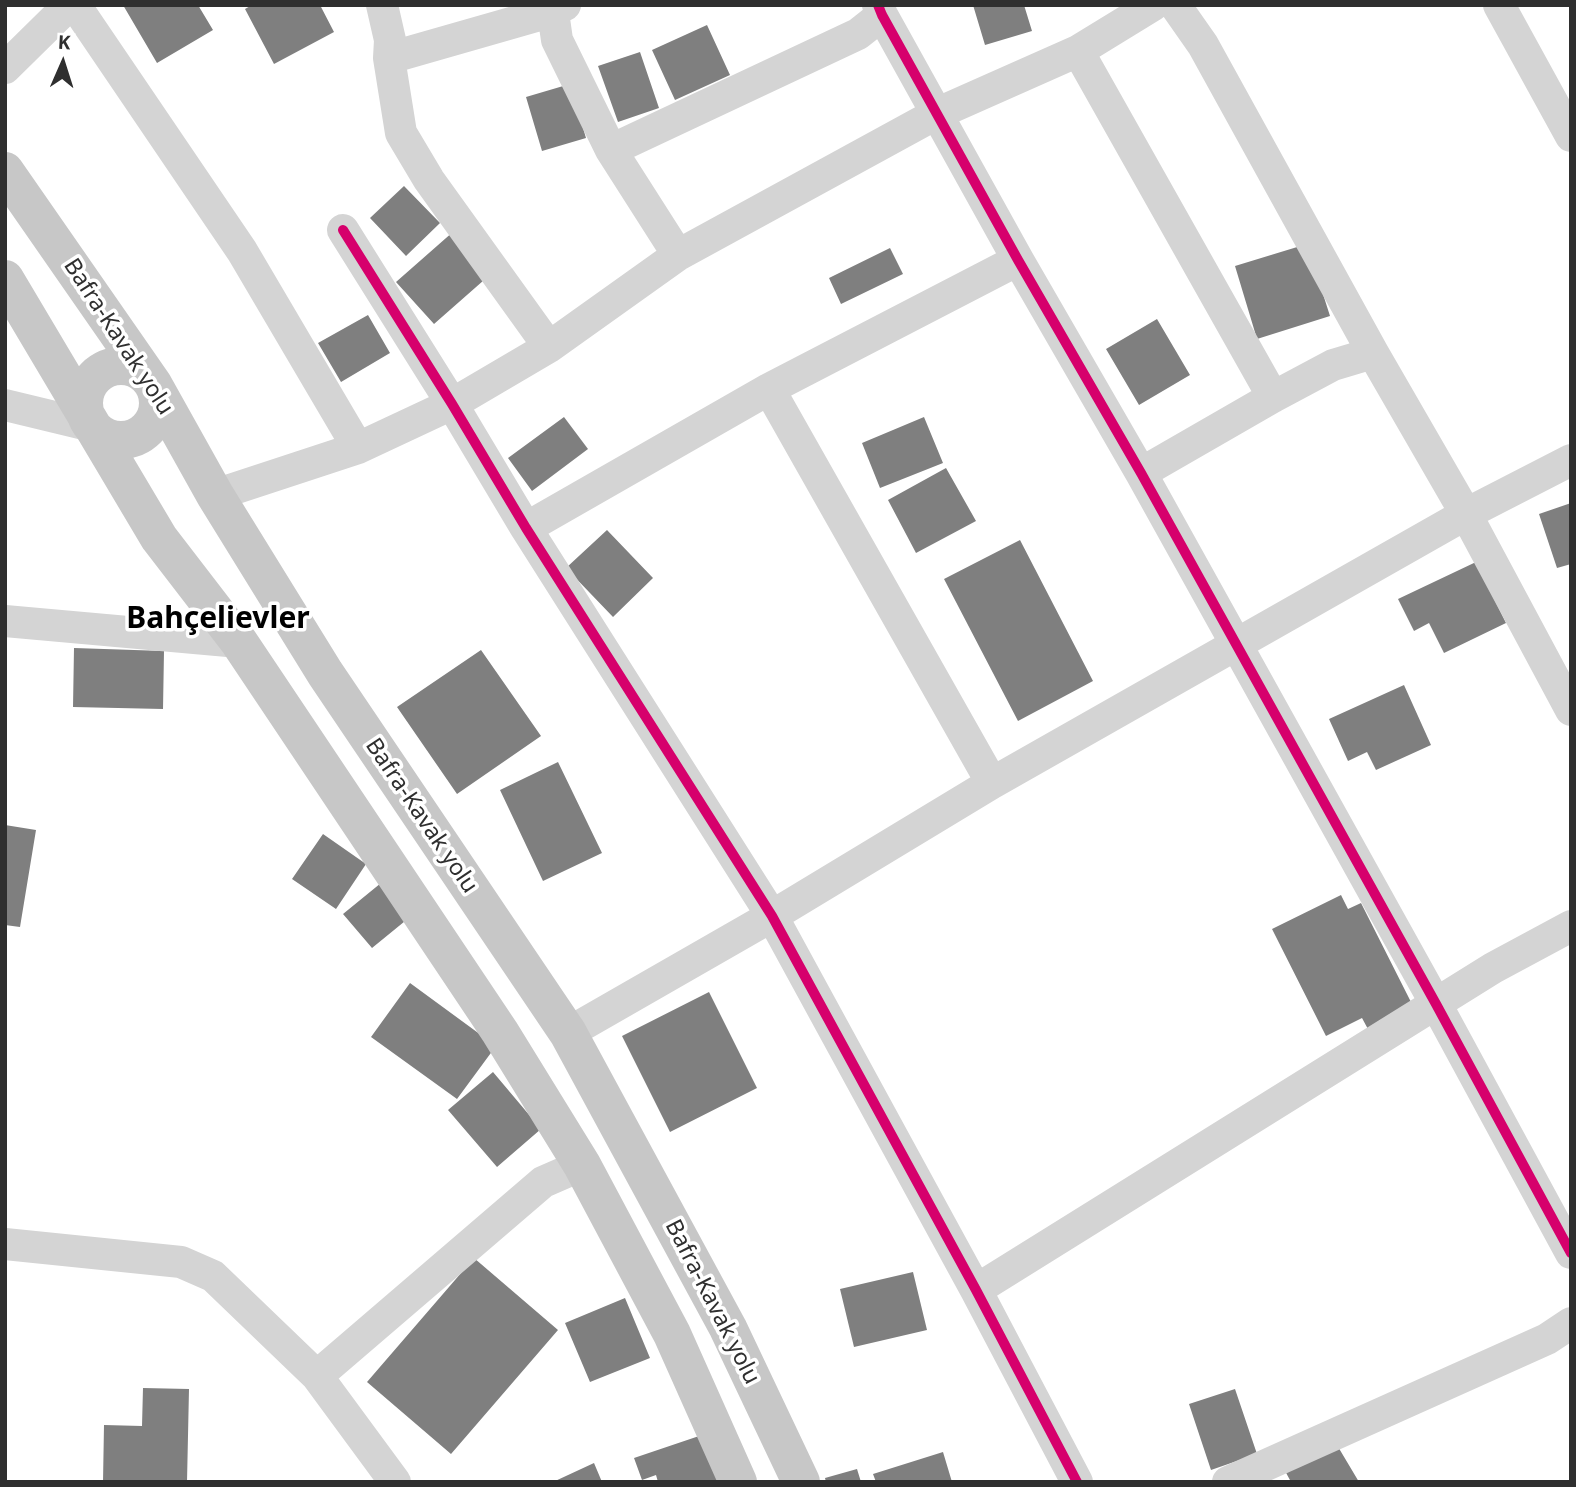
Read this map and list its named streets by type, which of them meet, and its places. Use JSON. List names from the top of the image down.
{
  "streets": {
    "main road": ["Bafra-Kavak yolu"]
  },
  "districts": ["Bahçelievler"],
  "north": "top"
}
